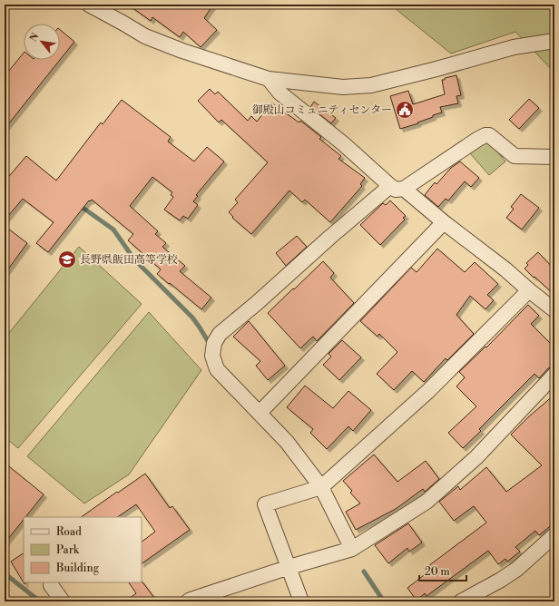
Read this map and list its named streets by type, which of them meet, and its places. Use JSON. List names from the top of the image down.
{
  "places": {
    "public building": ["御殿山コミュニティセンター"],
    "school or university": ["長野県飯田高等学校"]
  },
  "legend": ["Road", "Park", "Building"],
  "scale_bar": "20 m",
  "north": "top left"
}
